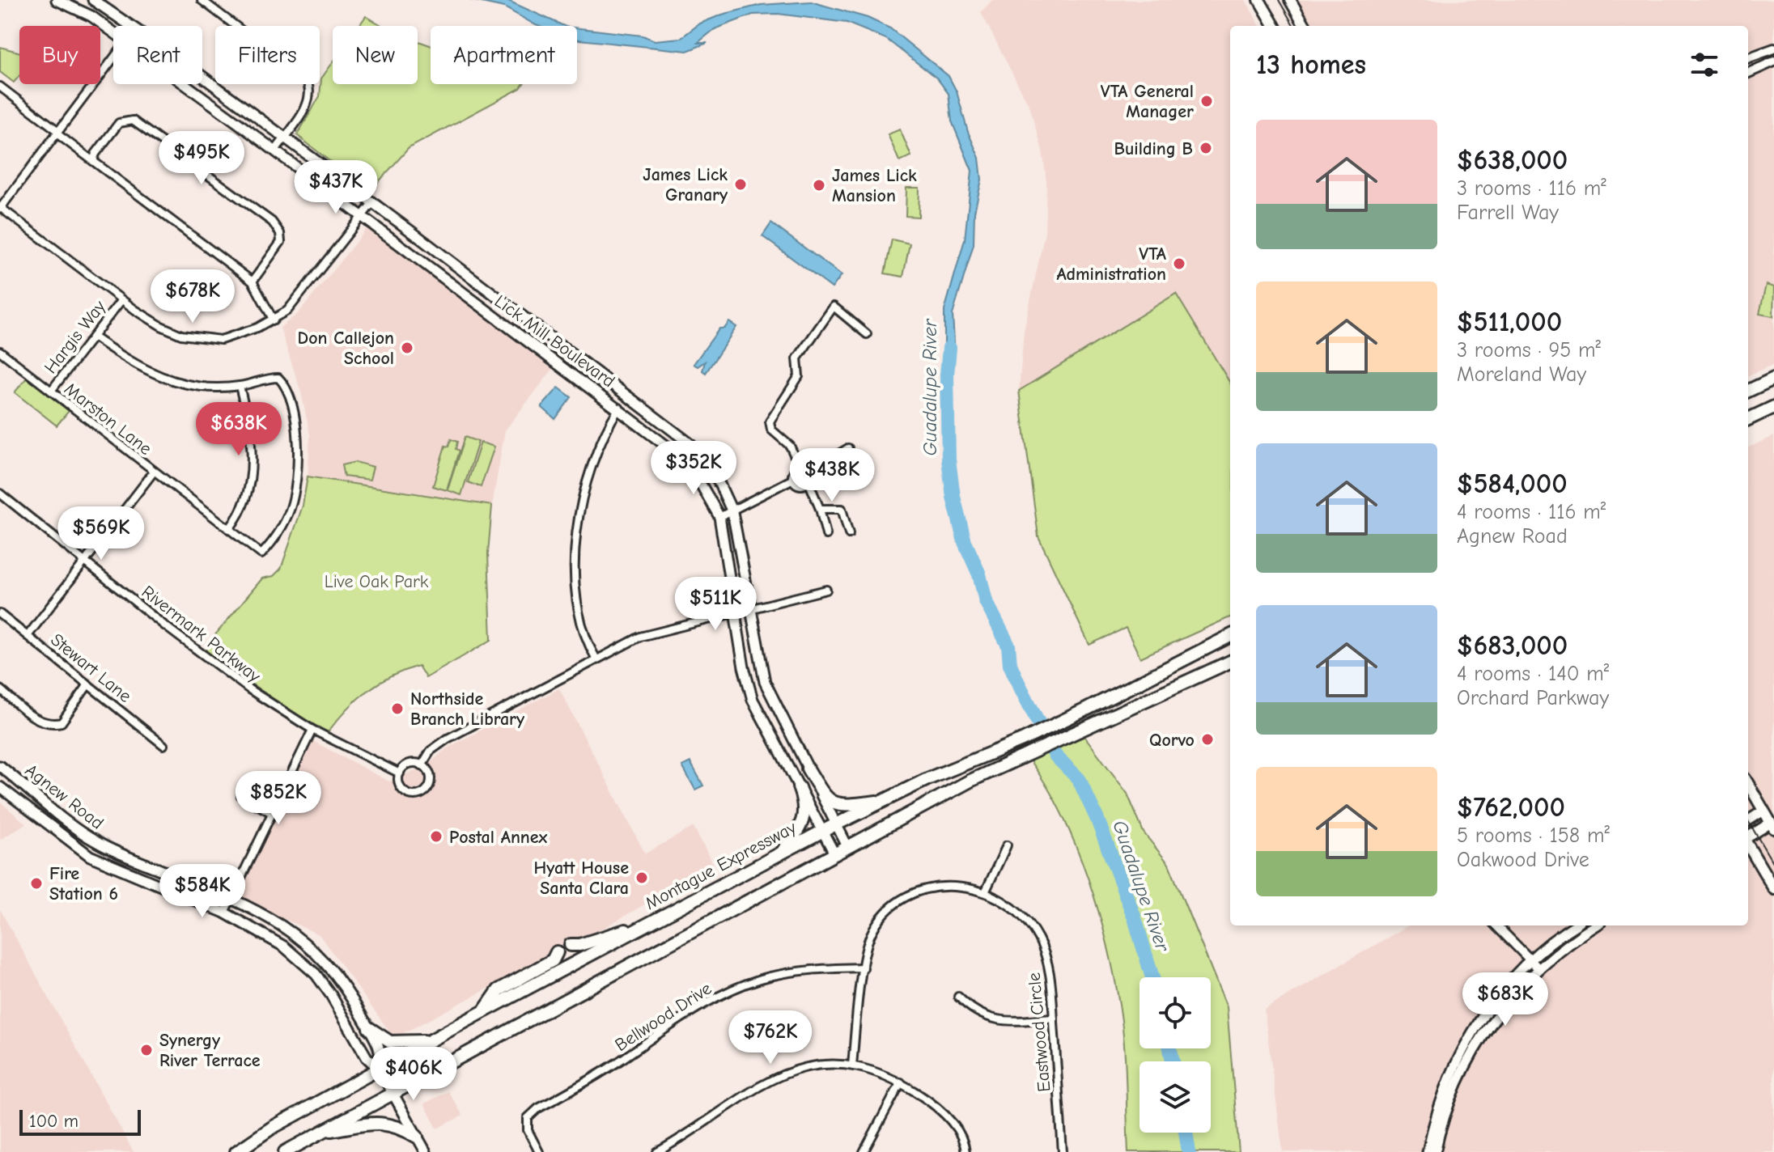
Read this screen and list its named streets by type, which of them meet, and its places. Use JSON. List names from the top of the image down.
{
  "streets": {
    "highway": ["Montague Expressway"],
    "main road": ["Lick Mill Boulevard", "Agnew Road"],
    "street": [
      "Hargis Way",
      "Marston Lane",
      "Rivermark Parkway",
      "Stewart Lane",
      "Bellwood Drive",
      "Eastwood Circle"
    ]
  },
  "crossings": [
    ["Hargis Way", "Marston Lane"],
    ["Lick Mill Boulevard", "Montague Expressway"],
    ["Agnew Road", "Montague Expressway"],
    ["Bellwood Drive", "Eastwood Circle"]
  ],
  "water": ["Guadalupe River"],
  "parks": ["Live Oak Park"],
  "places": [
    "VTA General Manager",
    "Building B",
    "James Lick Granary",
    "James Lick Mansion",
    "VTA Administration",
    "Don Callejon School",
    "Northside Branch Library",
    "Qorvo",
    "Postal Annex",
    "Hyatt House Santa Clara",
    "Fire Station 6",
    "Synergy River Terrace"
  ],
  "scale_bar": "100 m",
  "page": {
    "chip": [
      "Buy",
      "Rent",
      "Filters",
      "New",
      "Apartment"
    ],
    "heading": "13 homes",
    "list": [
      {
        "name": "$638,000",
        "note": "3 rooms · 116 m² · Farrell Way"
      },
      {
        "name": "$511,000",
        "note": "3 rooms · 95 m² · Moreland Way"
      },
      {
        "name": "$584,000",
        "note": "4 rooms · 116 m² · Agnew Road"
      },
      {
        "name": "$683,000",
        "note": "4 rooms · 140 m² · Orchard Parkway"
      },
      {
        "name": "$762,000",
        "note": "5 rooms · 158 m² · Oakwood Drive"
      }
    ],
    "price": [
      "$495K",
      "$437K",
      "$678K",
      "$638K",
      "$352K",
      "$438K",
      "$569K",
      "$511K",
      "$852K",
      "$584K",
      "$683K",
      "$762K",
      "$406K"
    ],
    "scale": "100 m"
  }
}
